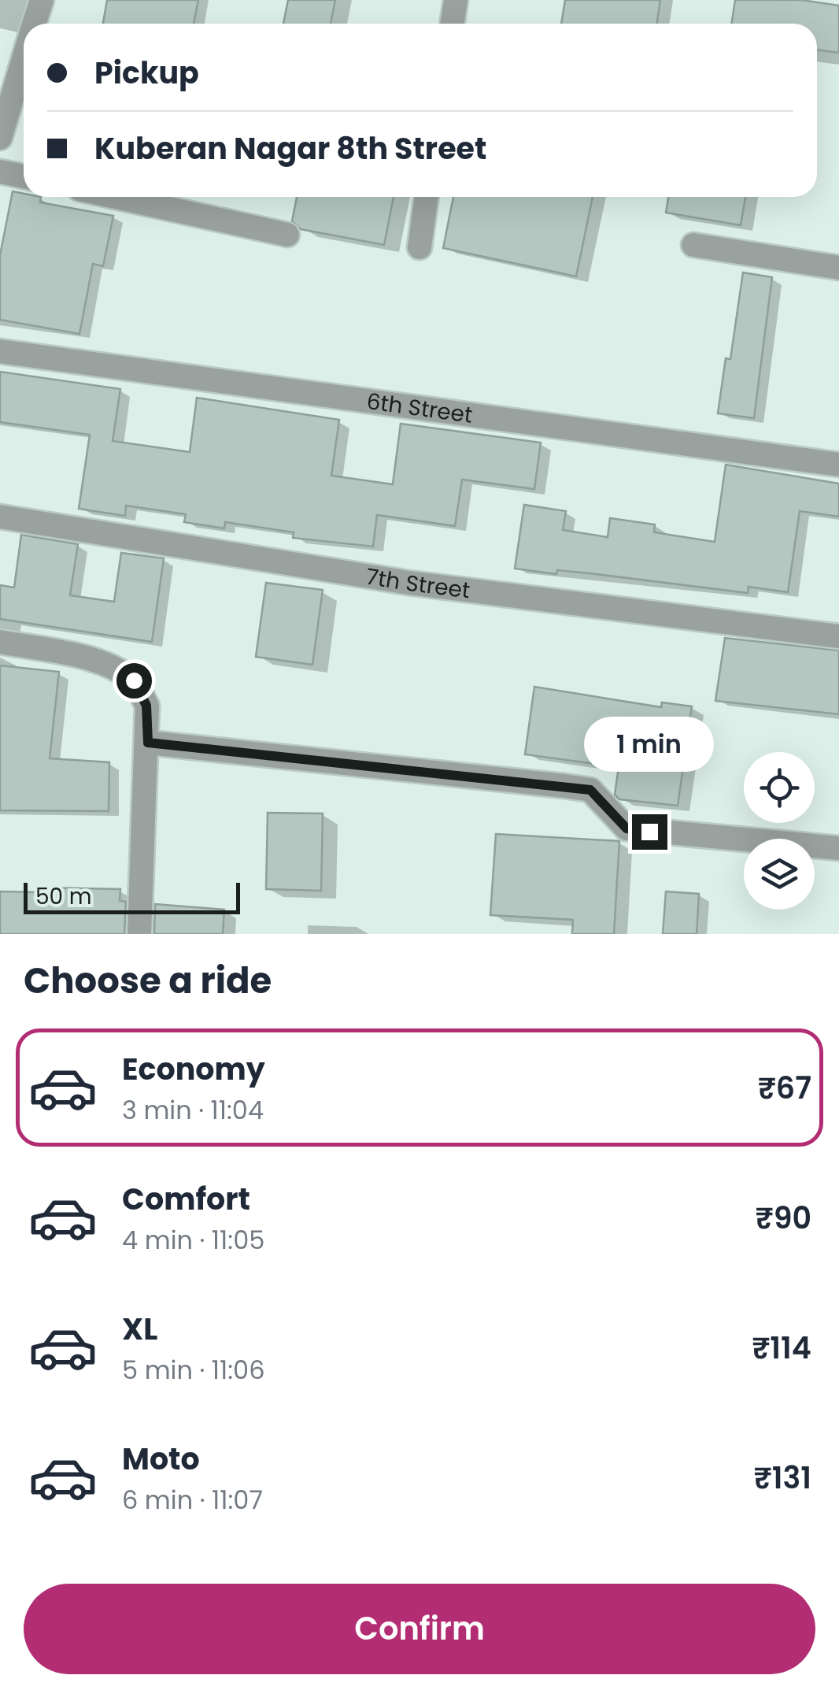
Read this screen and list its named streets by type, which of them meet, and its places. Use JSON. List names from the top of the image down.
{
  "streets": {
    "street": ["6th Street", "7th Street"]
  },
  "scale_bar": "50 m",
  "page": {
    "banner": ["Pickup", "Kuberan Nagar 8th Street"],
    "bubble": "1 min",
    "scale": "50 m",
    "heading": "Choose a ride",
    "list": [
      {
        "name": "Economy",
        "note": "3 min · 11:04",
        "value": "₹67"
      },
      {
        "name": "Comfort",
        "note": "4 min · 11:05",
        "value": "₹90"
      },
      {
        "name": "XL",
        "note": "5 min · 11:06",
        "value": "₹114"
      },
      {
        "name": "Moto",
        "note": "6 min · 11:07",
        "value": "₹131"
      }
    ],
    "buttons": "Confirm"
  }
}
